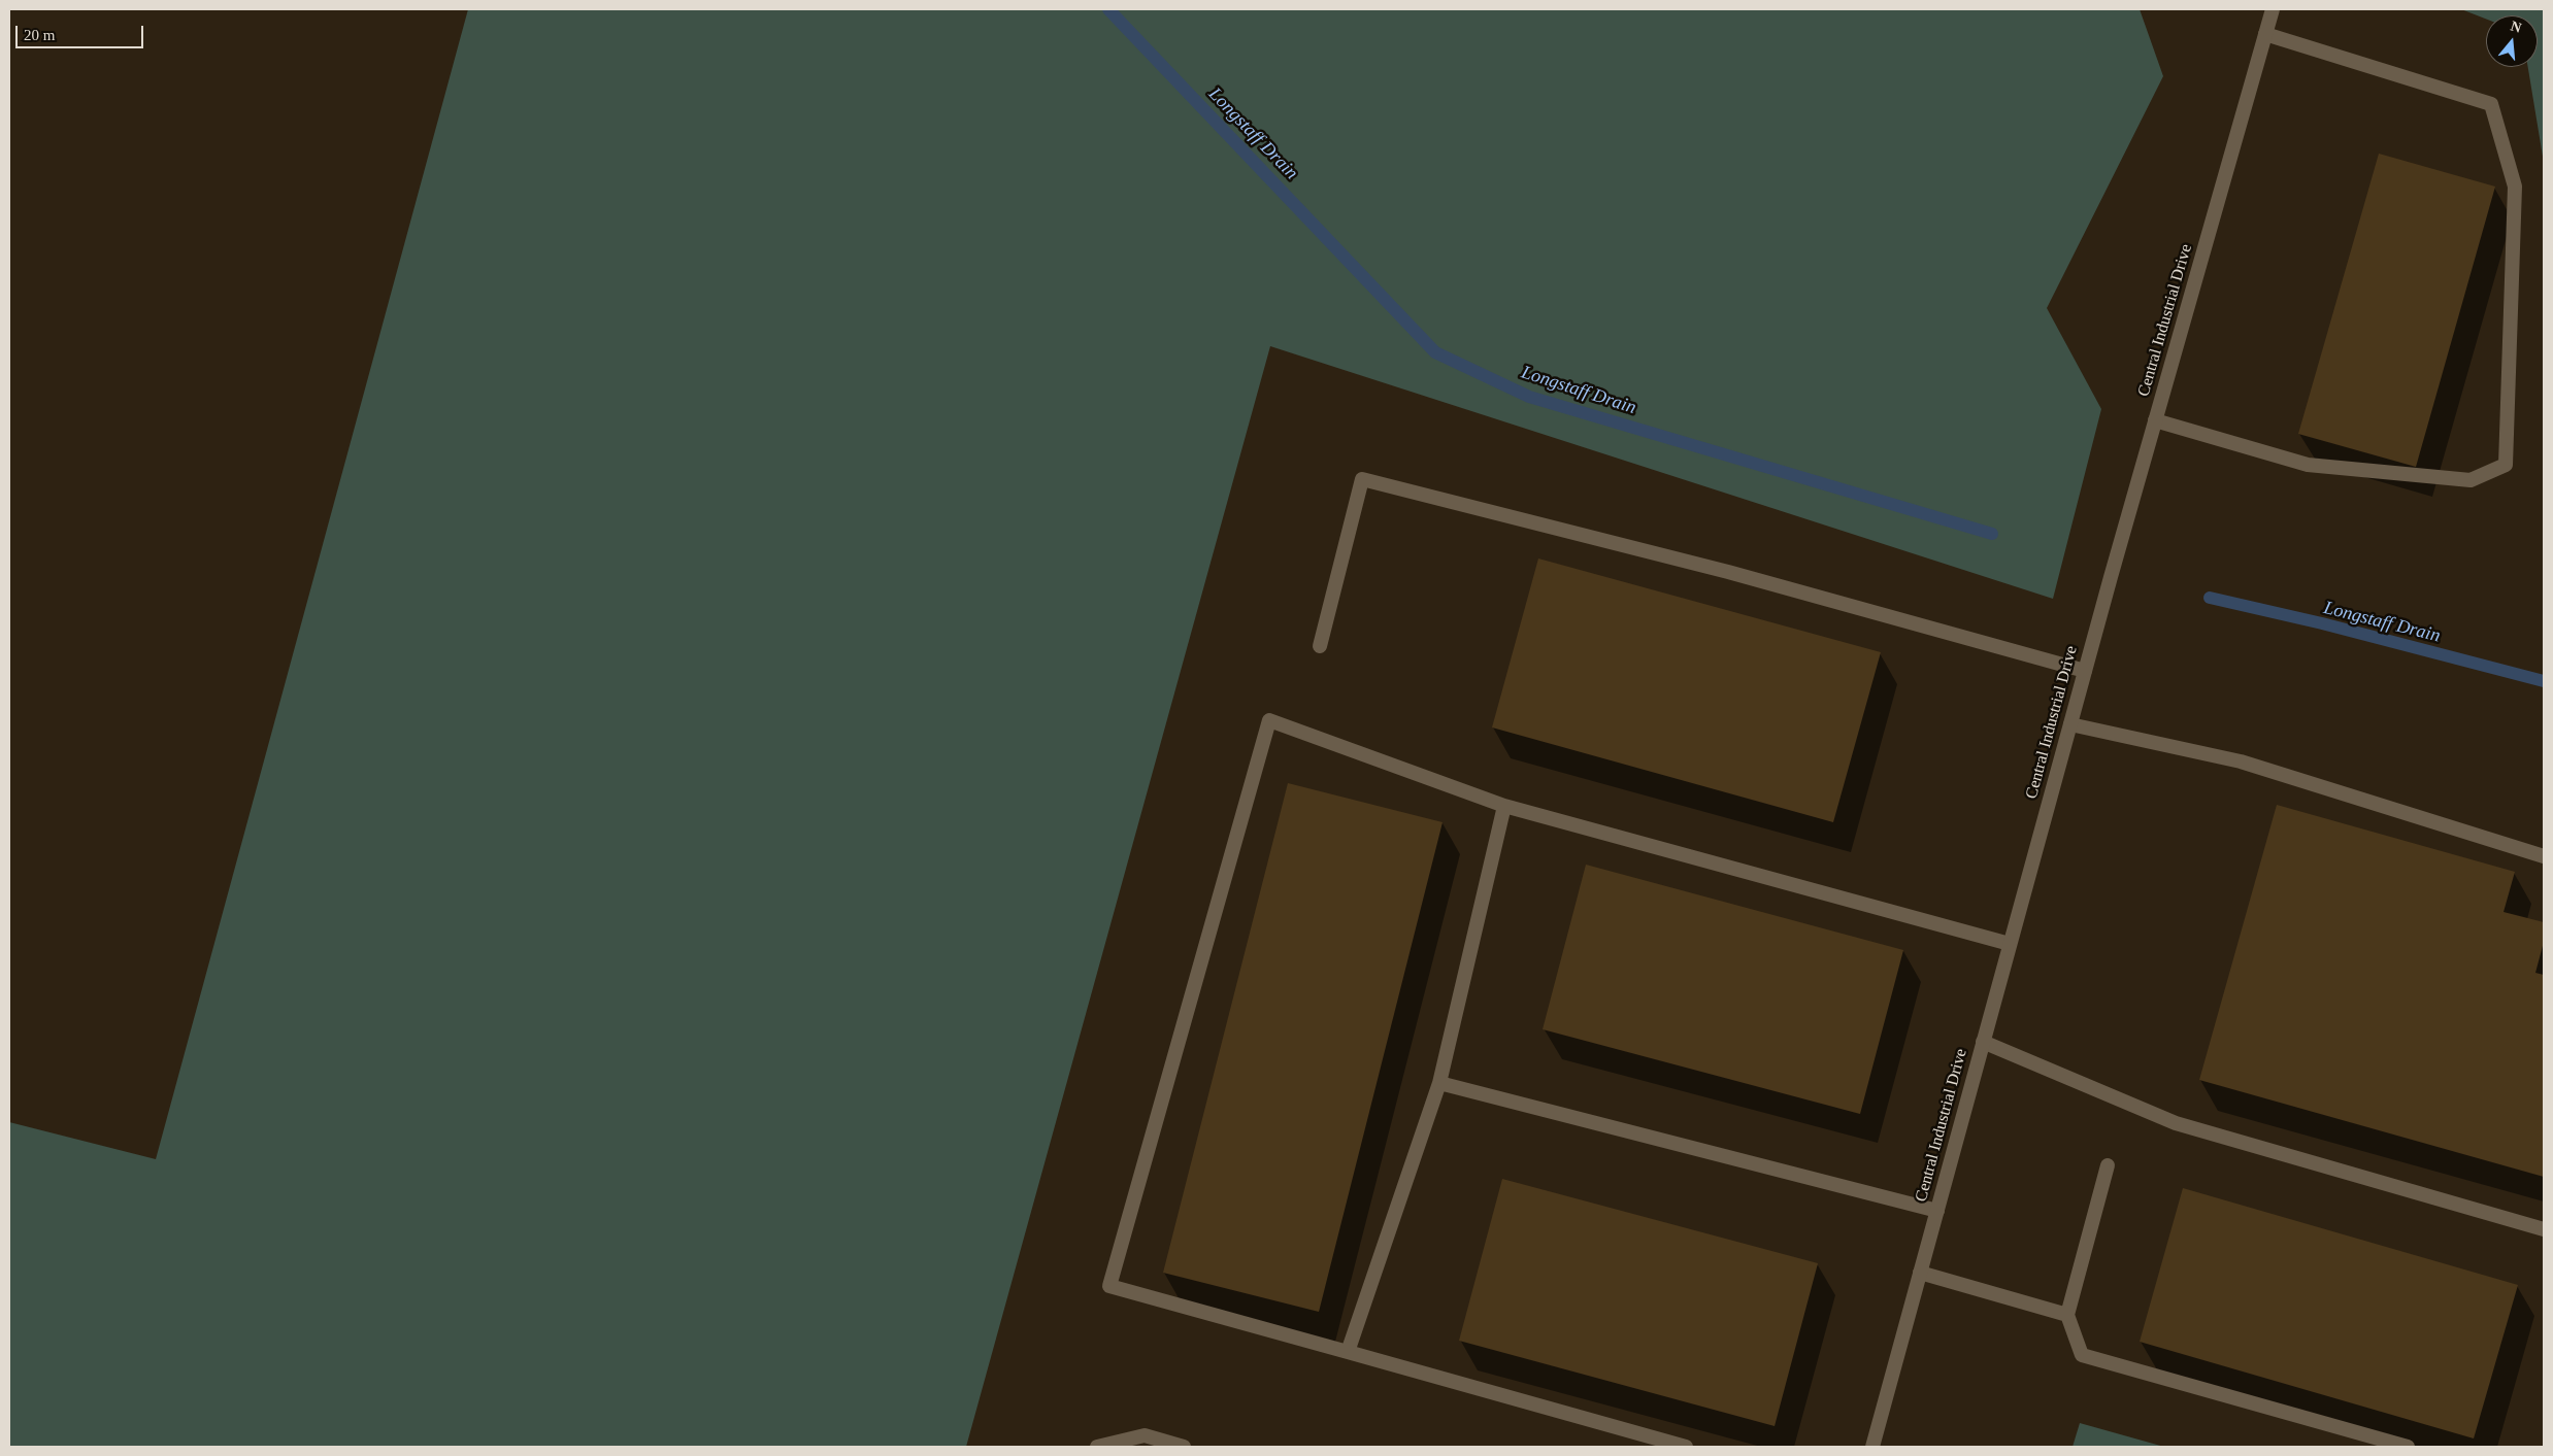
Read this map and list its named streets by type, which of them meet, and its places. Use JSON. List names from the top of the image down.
{
  "streets": {
    "street": ["Central Industrial Drive"]
  },
  "water": ["Longstaff Drain"],
  "scale_bar": "20 m",
  "north": "top"
}
